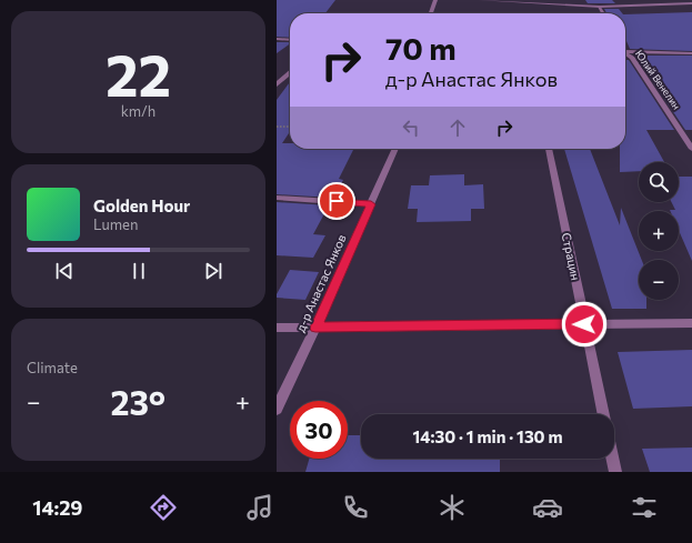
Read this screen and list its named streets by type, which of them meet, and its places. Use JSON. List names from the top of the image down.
{
  "streets": {
    "street": ["Юлий Венелин", "Страцин", "д-р Анастас Янков"]
  },
  "page": {
    "tile": [
      ["22", "km/h"],
      "Climate"
    ],
    "turn": ["70 m", "д-р Анастас Янков"],
    "map_buttons": ["+", "−"],
    "song": ["Golden Hour", "Lumen"],
    "heat": ["−", "23°", "+"],
    "limit": "30",
    "trip": "14:30 · 1 min · 130 m",
    "tabs": "14:29"
  }
}
